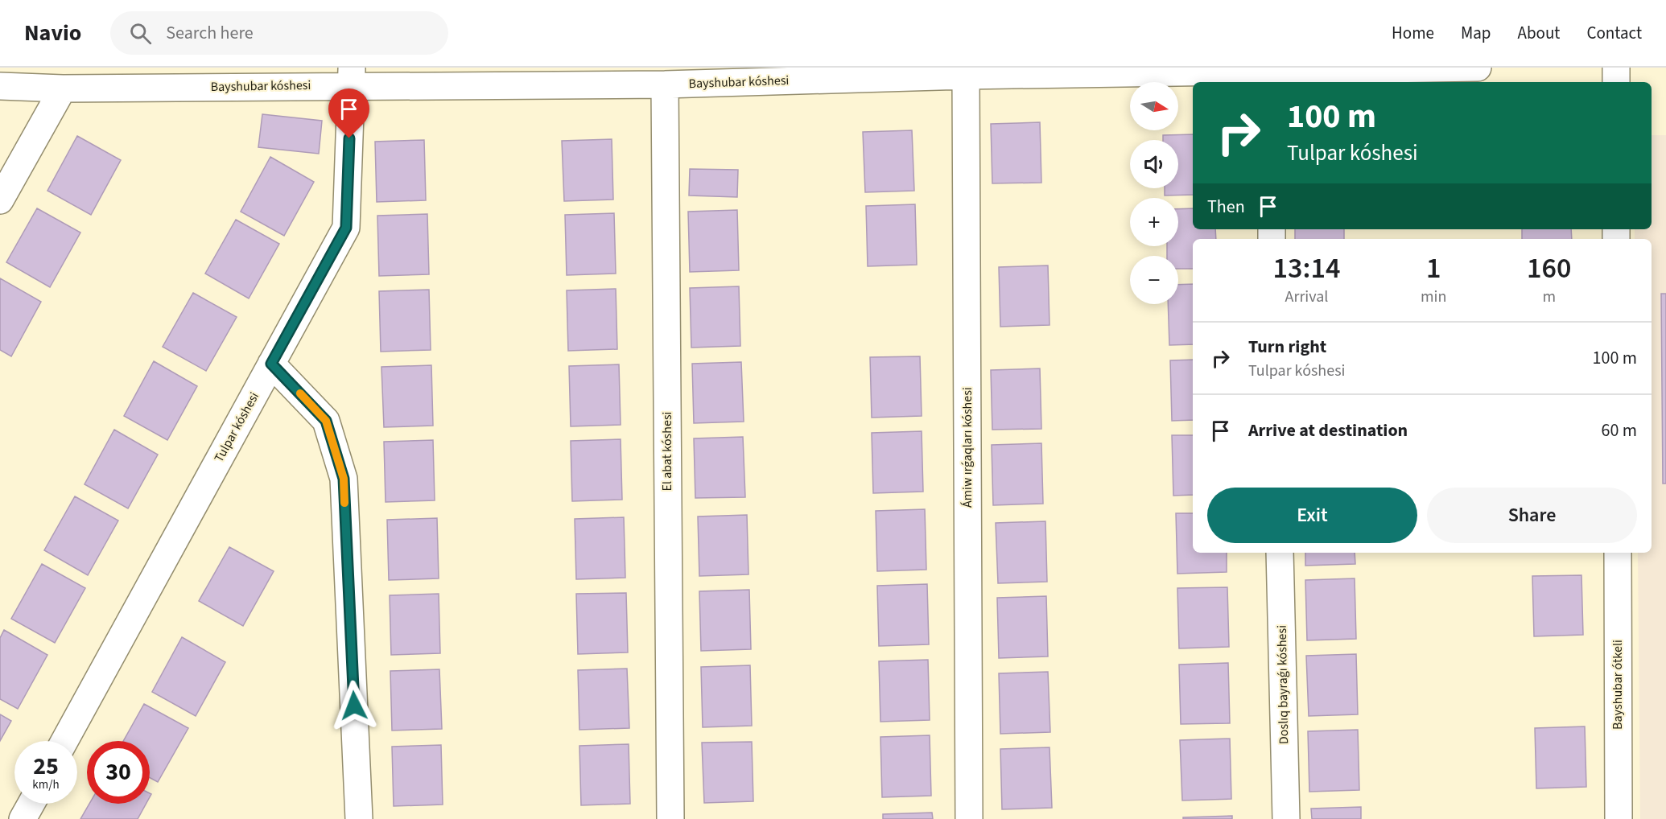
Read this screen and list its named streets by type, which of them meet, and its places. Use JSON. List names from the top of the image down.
{
  "streets": {
    "street": [
      "Bayshubar kóshesi",
      "Tulpar kóshesi",
      "Ámiw ırǵaqları kóshesi",
      "El abat kóshesi",
      "Doslıq bayraǵı kóshesi",
      "Bayshubar ótkeli"
    ]
  },
  "crossings": [
    ["Bayshubar kóshesi", "Tulpar kóshesi"],
    ["Bayshubar kóshesi", "Ámiw ırǵaqları kóshesi"],
    ["Bayshubar kóshesi", "El abat kóshesi"]
  ],
  "north": "right",
  "page": {
    "header": "Navio",
    "search": "Search here",
    "nav": [
      "Home",
      "Map",
      "About",
      "Contact"
    ],
    "map_buttons": ["+", "−"],
    "turn": ["100 m", "Tulpar kóshesi"],
    "then": "Then",
    "eta": [
      "13:14",
      "Arrival",
      "1",
      "min",
      "160",
      "m"
    ],
    "list": [
      {
        "name": "Turn right",
        "note": "Tulpar kóshesi",
        "value": "100 m"
      },
      {
        "name": "Arrive at destination",
        "value": "60 m"
      }
    ],
    "buttons": ["Exit", "Share"],
    "speed": "25 km/h",
    "limit": "30"
  }
}
